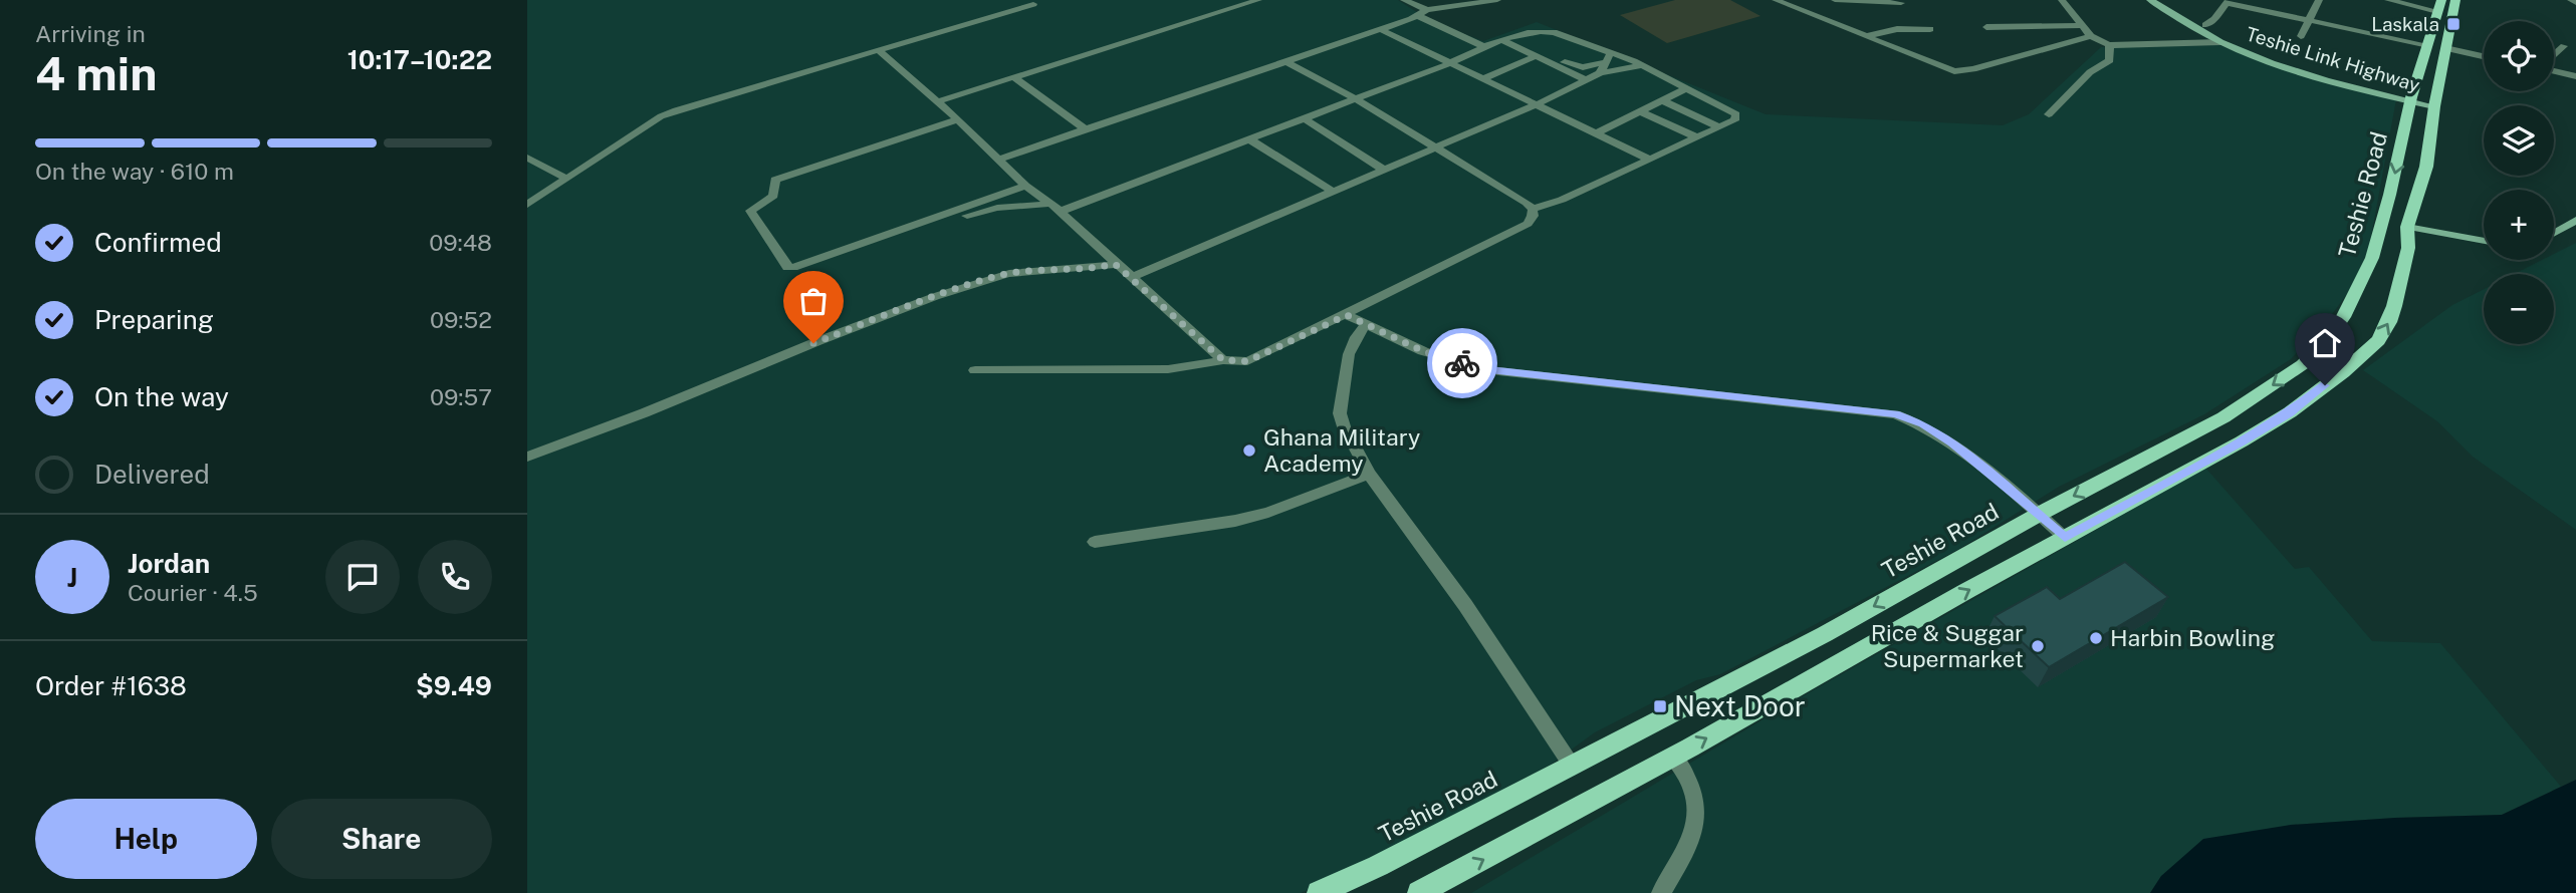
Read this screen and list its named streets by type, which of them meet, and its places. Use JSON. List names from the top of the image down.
{
  "streets": {
    "main road": ["Teshie Link Highway", "Teshie Road"]
  },
  "crossings": [
    ["Teshie Link Highway", "Teshie Road"]
  ],
  "places": {
    "transit": ["Laskala", "Next Door"],
    "other": ["Ghana Military Academy", "Harbin Bowling", "Rice & Suggar Supermarket"]
  },
  "page": {
    "heading": ["4 min", "Arriving in", "10:17–10:22"],
    "panel": [
      "Jordan",
      "Courier · 4.5",
      "Order #1638",
      "$9.49"
    ],
    "map_buttons": ["+", "−"],
    "bar": "On the way · 610 m",
    "list": [
      ["Confirmed", "09:48"],
      ["Preparing", "09:52"],
      ["On the way", "09:57"],
      "Delivered"
    ],
    "round": "J",
    "buttons": ["Help", "Share"]
  }
}
